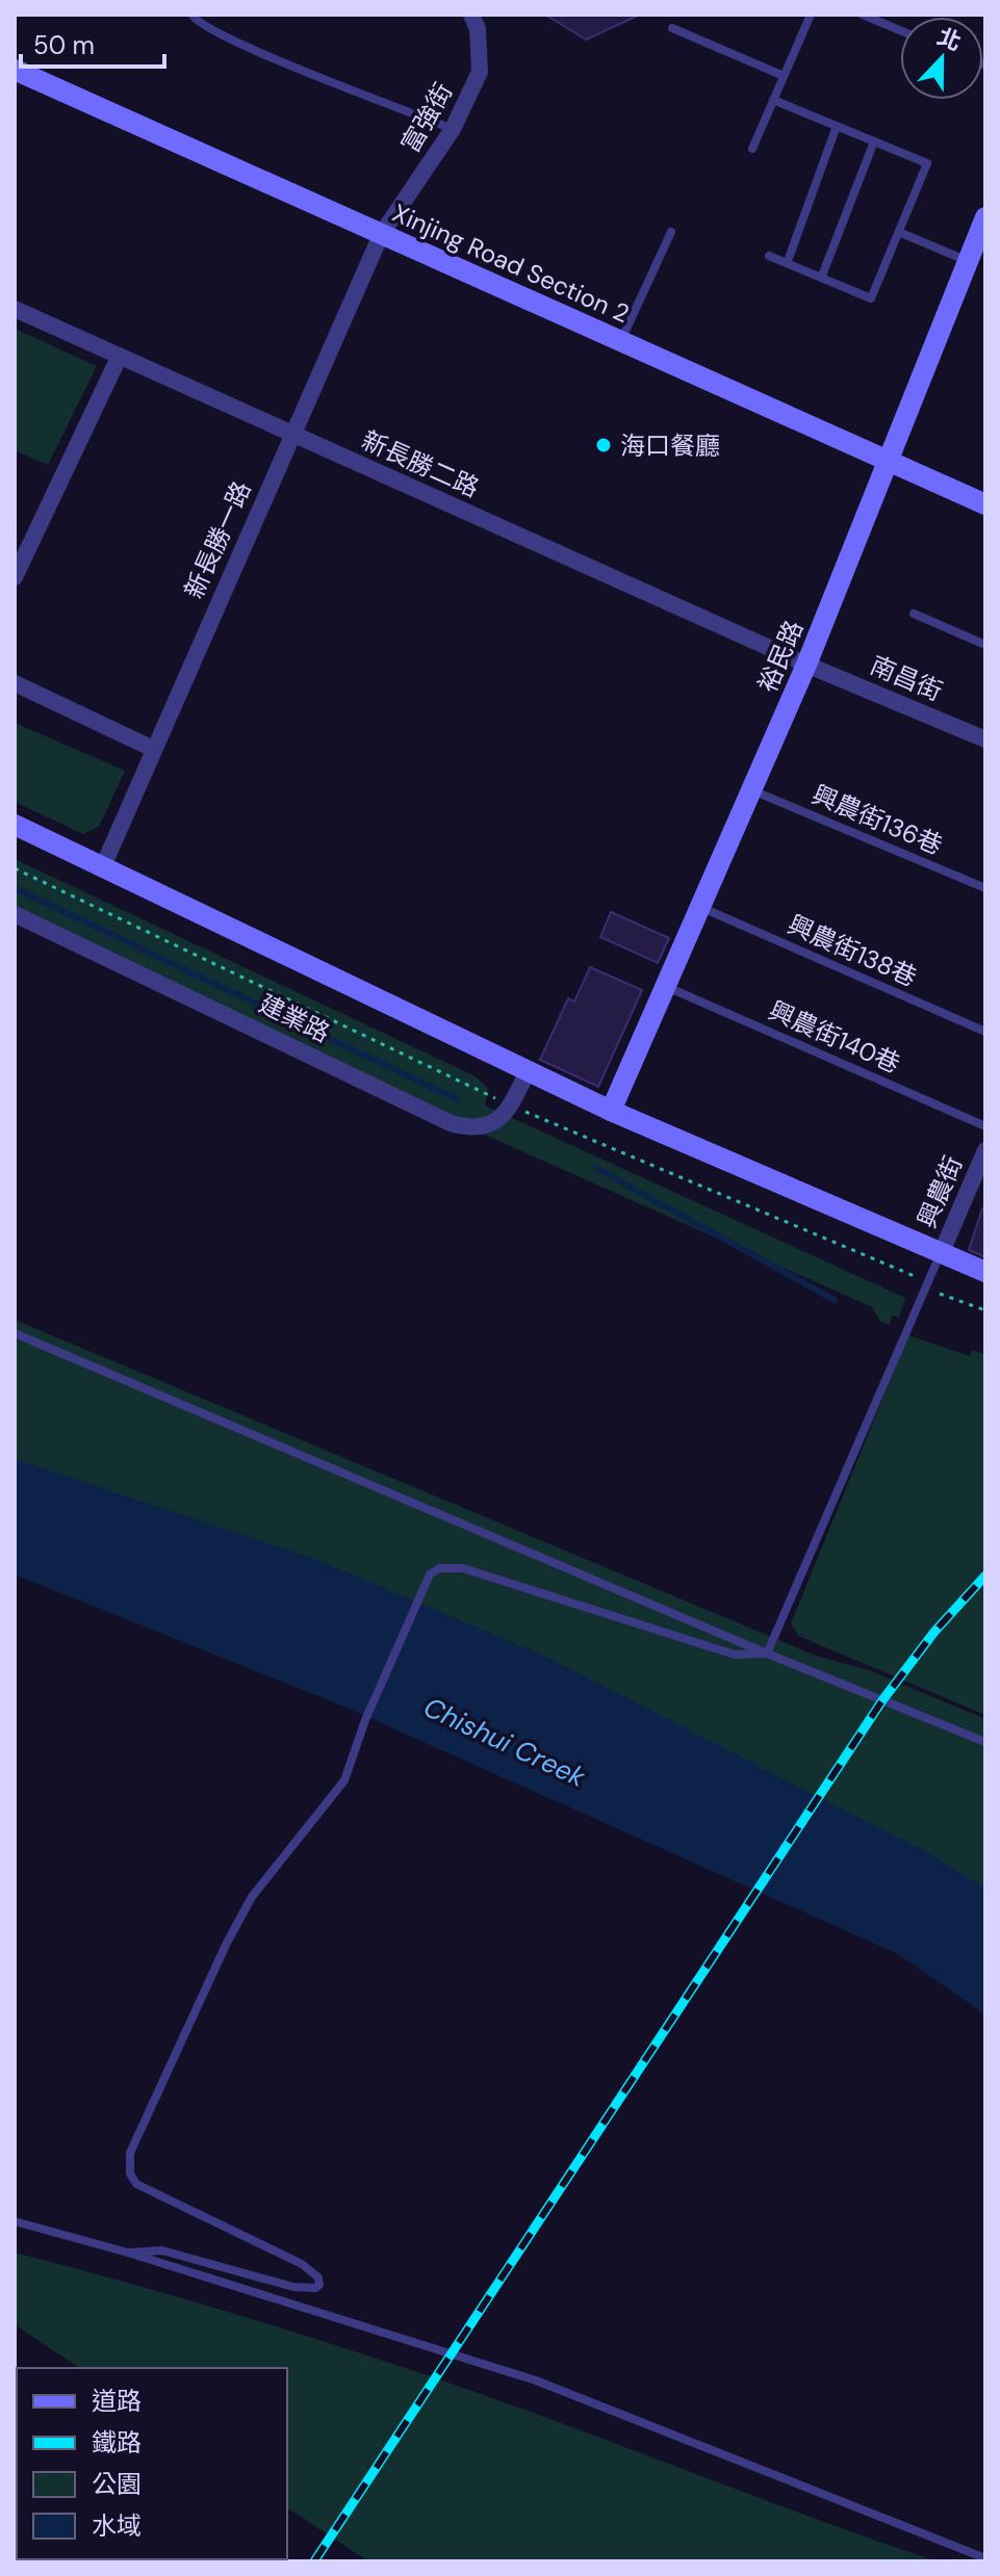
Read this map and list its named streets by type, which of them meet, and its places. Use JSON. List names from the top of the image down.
{
  "streets": {
    "street": [
      "富強街",
      "Xinjing Road Section 2",
      "新長勝二路",
      "新長勝一路",
      "裕民路",
      "南昌街",
      "建業路",
      "興農街"
    ],
    "lane": ["興農街136巷", "興農街138巷", "興農街140巷"]
  },
  "crossings": [
    ["富強街", "Xinjing Road Section 2"],
    ["富強街", "新長勝一路"],
    ["Xinjing Road Section 2", "新長勝一路"],
    ["Xinjing Road Section 2", "裕民路"],
    ["新長勝二路", "新長勝一路"],
    ["新長勝二路", "裕民路"],
    ["新長勝二路", "南昌街"],
    ["裕民路", "南昌街"],
    ["裕民路", "興農街136巷"],
    ["裕民路", "興農街138巷"],
    ["裕民路", "興農街140巷"]
  ],
  "water": ["Chishui Creek"],
  "places": ["海口餐廳"],
  "legend": [
    "道路",
    "鐵路",
    "公園",
    "水域"
  ],
  "scale_bar": "50 m",
  "north": "top"
}
